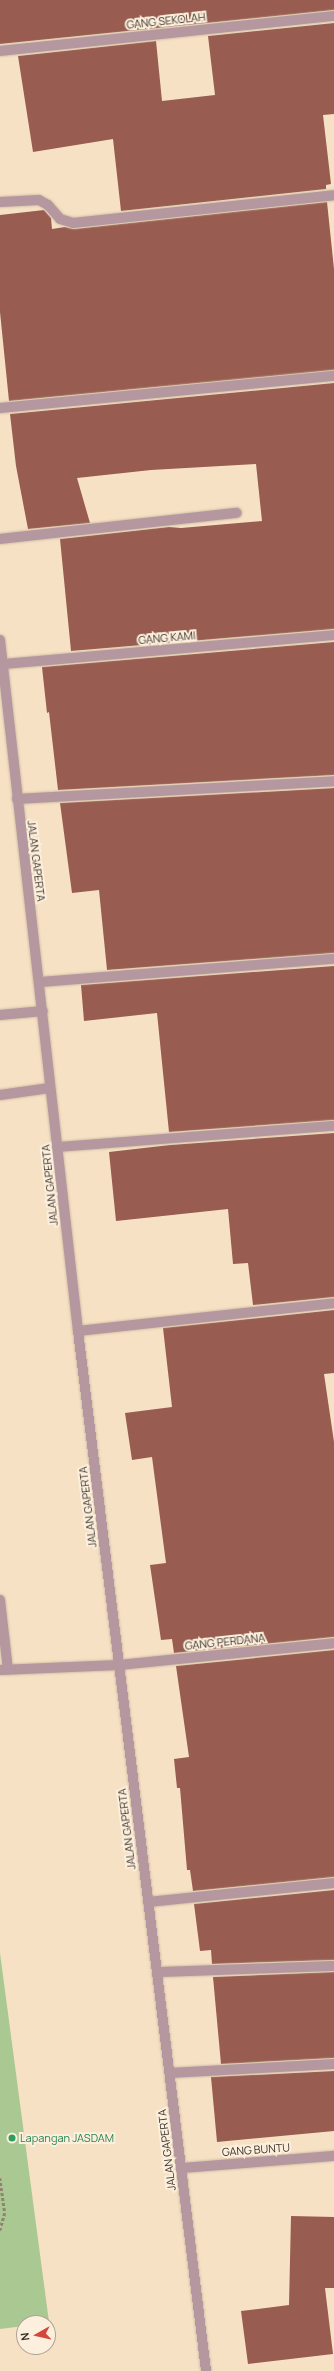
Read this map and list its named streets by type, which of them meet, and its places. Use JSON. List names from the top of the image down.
{
  "streets": {
    "street": [
      "GANG SEKOLAH",
      "GANG KAMI",
      "JALAN GAPERTA",
      "GANG PERDANA",
      "GANG BUNTU"
    ]
  },
  "crossings": [
    ["GANG KAMI", "JALAN GAPERTA"],
    ["JALAN GAPERTA", "GANG PERDANA"],
    ["JALAN GAPERTA", "GANG BUNTU"]
  ],
  "places": ["Lapangan JASDAM"],
  "north": "left"
}
